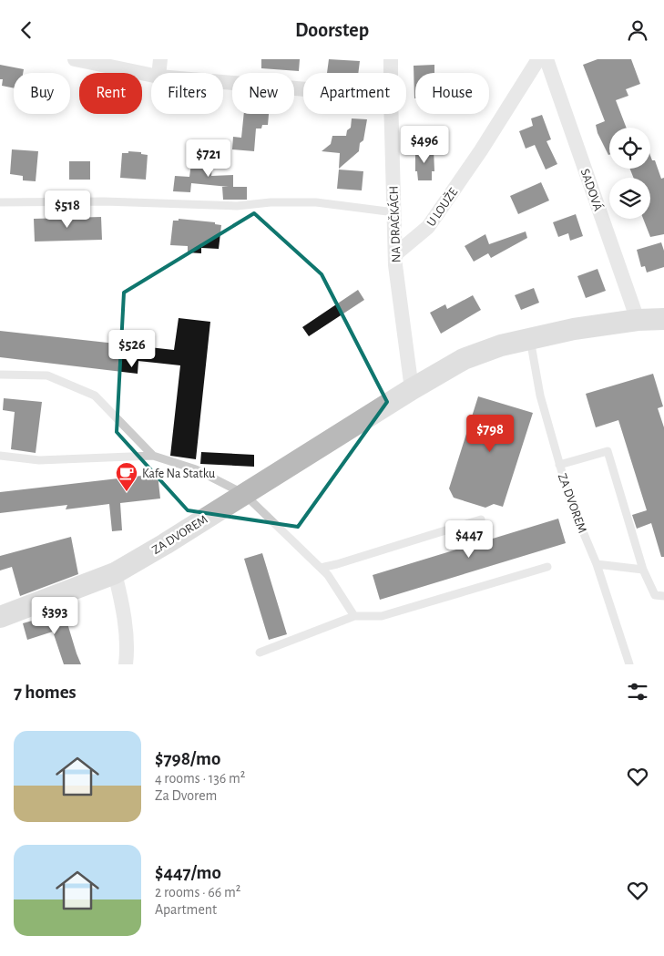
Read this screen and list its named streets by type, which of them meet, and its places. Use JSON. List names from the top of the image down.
{
  "streets": {
    "street": [
      "SADOVÁ",
      "U LOUŽE",
      "NA DRAČKÁCH",
      "ZA DVOREM"
    ]
  },
  "crossings": [
    ["SADOVÁ", "ZA DVOREM"],
    ["U LOUŽE", "NA DRAČKÁCH"],
    ["NA DRAČKÁCH", "ZA DVOREM"]
  ],
  "places": {
    "cafe": ["Kafe Na Statku"]
  },
  "page": {
    "header": "Doorstep",
    "chip": [
      "Buy",
      "Rent",
      "Filters",
      "New",
      "Apartment",
      "House"
    ],
    "price": [
      "$496",
      "$721",
      "$518",
      "$526",
      "$798",
      "$447",
      "$393"
    ],
    "heading": "7 homes",
    "list": [
      {
        "name": "$798/mo",
        "note": "4 rooms · 136 m² · Za Dvorem"
      },
      {
        "name": "$447/mo",
        "note": "2 rooms · 66 m² · Apartment"
      }
    ]
  }
}
